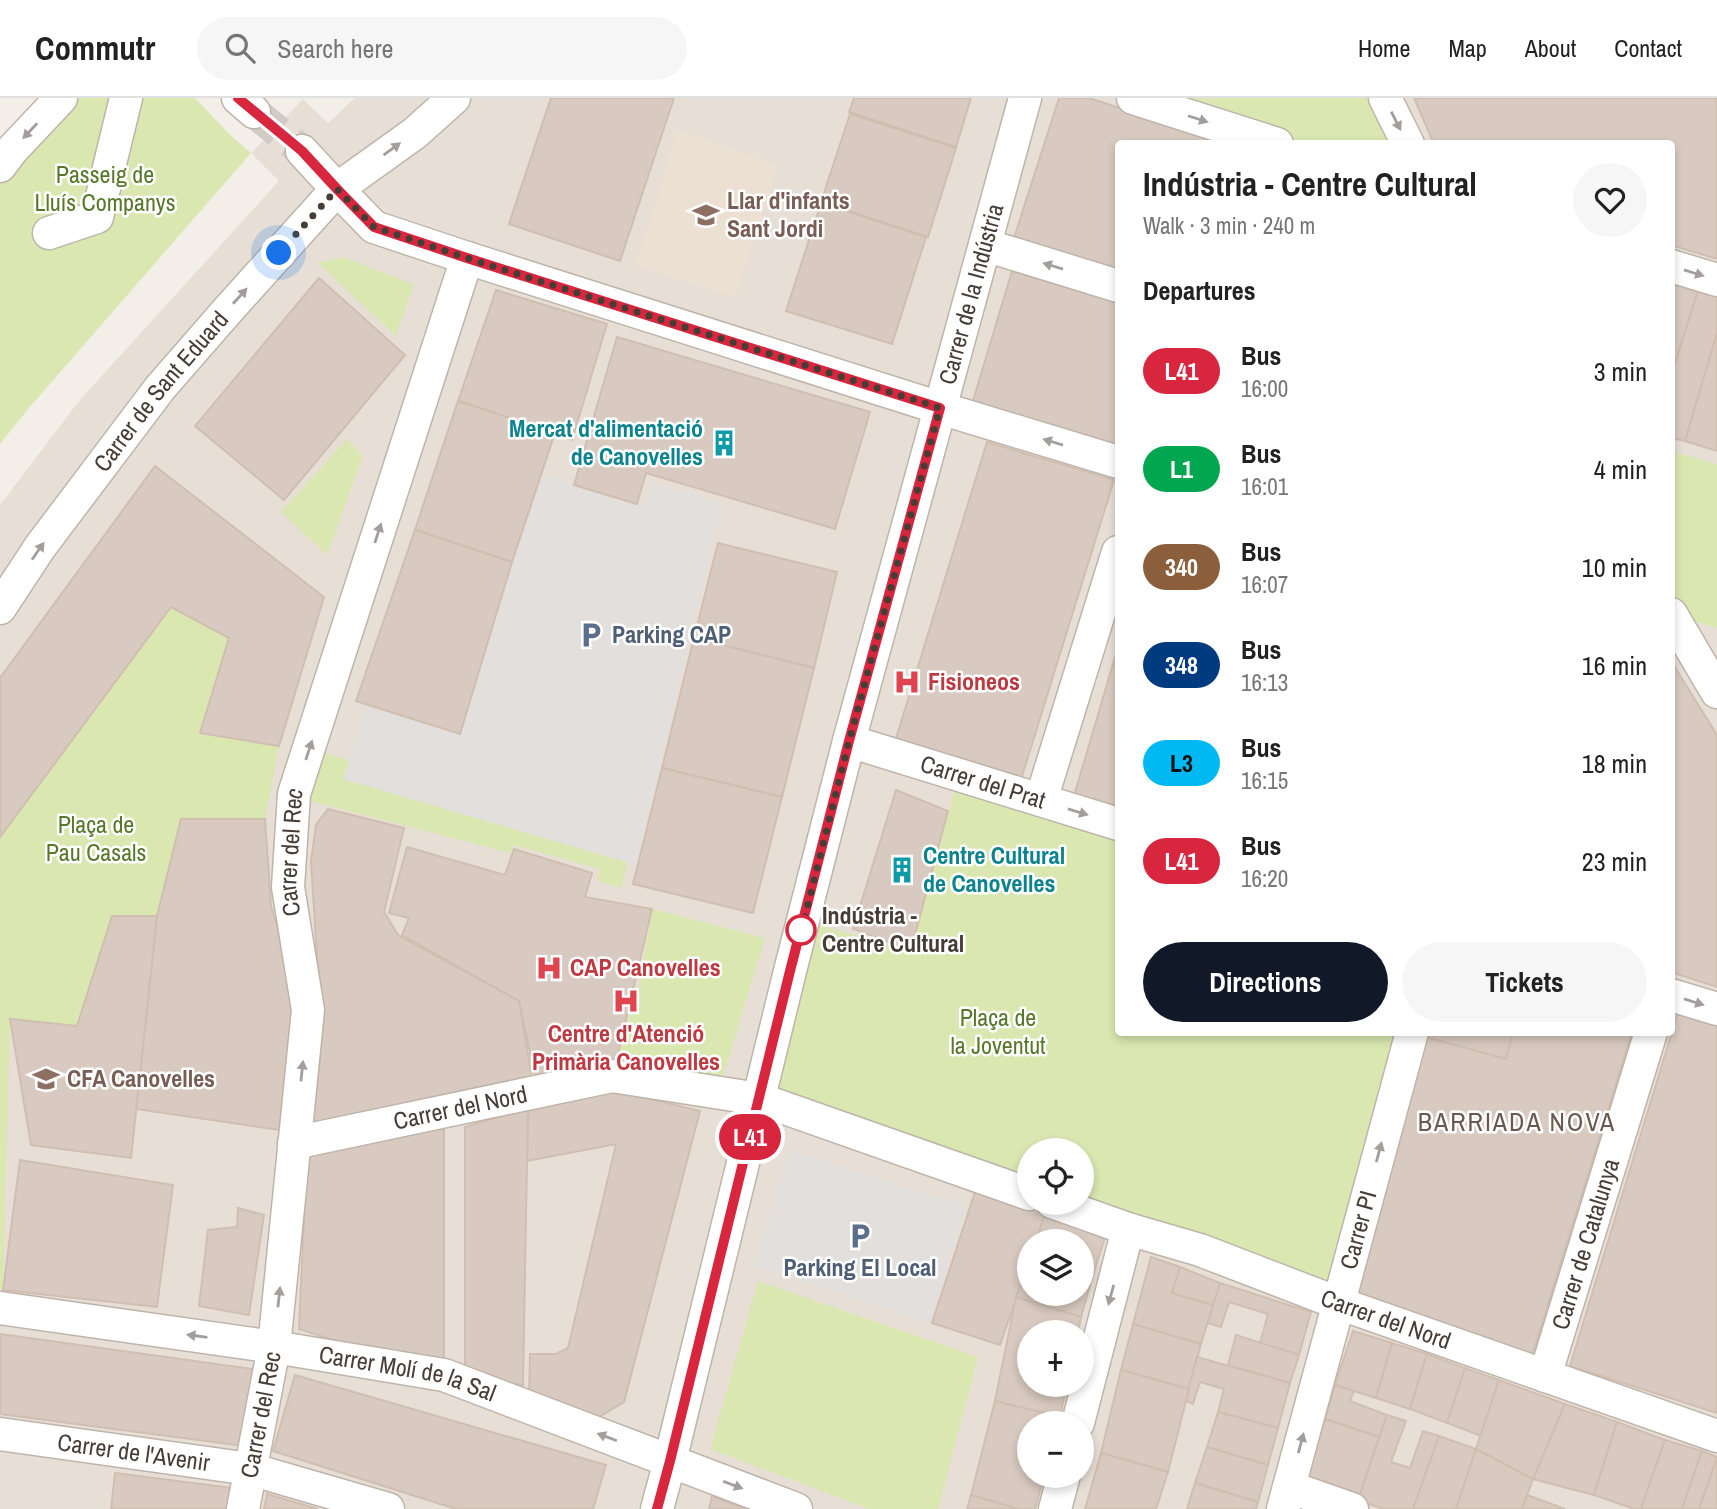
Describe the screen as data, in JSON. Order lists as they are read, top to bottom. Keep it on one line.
{"streets":{"street":["Carrer de la Indústria","Carrer de Sant Eduard","Carrer del Prat","Carrer del Rec","Carrer del Nord","Carrer PI","Carrer de Catalunya","Carrer Molí de la Sal","Carrer de l'Avenir"]},"crossings":[["Carrer de la Indústria","Carrer del Prat"],["Carrer de la Indústria","Carrer del Nord"],["Carrer de la Indústria","Carrer Molí de la Sal"],["Carrer del Rec","Carrer del Nord"],["Carrer del Rec","Carrer Molí de la Sal"],["Carrer del Rec","Carrer de l'Avenir"],["Carrer del Nord","Carrer PI"],["Carrer del Nord","Carrer de Catalunya"]],"one_way":["Carrer de Sant Eduard","Carrer del Rec"],"districts":["BARRIADA NOVA"],"parks":["Passeig de Lluís Companys","Plaça de Pau Casals","Plaça de la Joventut"],"places":{"school or university":["Llar d'infants Sant Jordi","CFA Canovelles"],"building":["Mercat d'alimentació de Canovelles","Centre Cultural de Canovelles"],"parking":["Parking CAP","Parking El Local"],"hospital":["Fisioneos","CAP Canovelles","Centre d'Atenció Primària Canovelles"],"other":["Indústria - Centre Cultural"]},"lines":["bus line L41"],"page":{"header":"Commutr","search":"Search here","nav":["Home","Map","About","Contact"],"on_map":"L41","heading":[["Indústria - Centre Cultural","Walk · 3 min · 240 m"],"Departures"],"list":[{"mark":"L41","name":"Bus","note":"16:00","value":"3 min"},{"mark":"L1","name":"Bus","note":"16:01","value":"4 min"},{"mark":"340","name":"Bus","note":"16:07","value":"10 min"},{"mark":"348","name":"Bus","note":"16:13","value":"16 min"},{"mark":"L3","name":"Bus","note":"16:15","value":"18 min"},{"mark":"L41","name":"Bus","note":"16:20","value":"23 min"}],"buttons":["Directions","Tickets"],"map_buttons":["+","−"]}}
